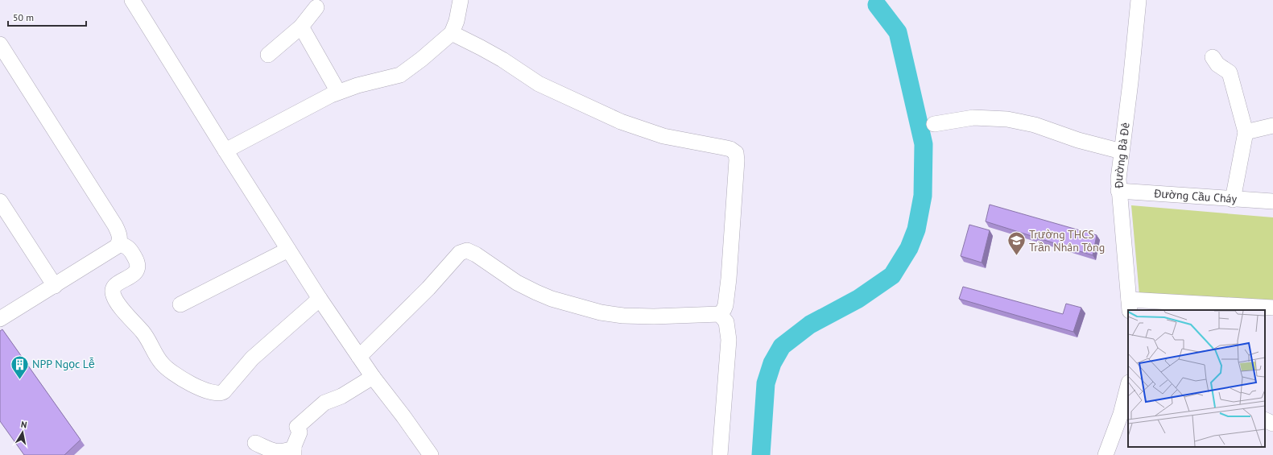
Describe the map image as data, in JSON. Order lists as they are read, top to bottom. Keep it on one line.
{"streets":{"street":["Đường Bà Đê","Đường Cầu Cháy"]},"crossings":[["Đường Bà Đê","Đường Cầu Cháy"]],"places":{"school or university":["Trường THCS Trần Nhân Tông"],"building":["NPP Ngọc Lễ"]},"scale_bar":"50 m","north":"top"}
